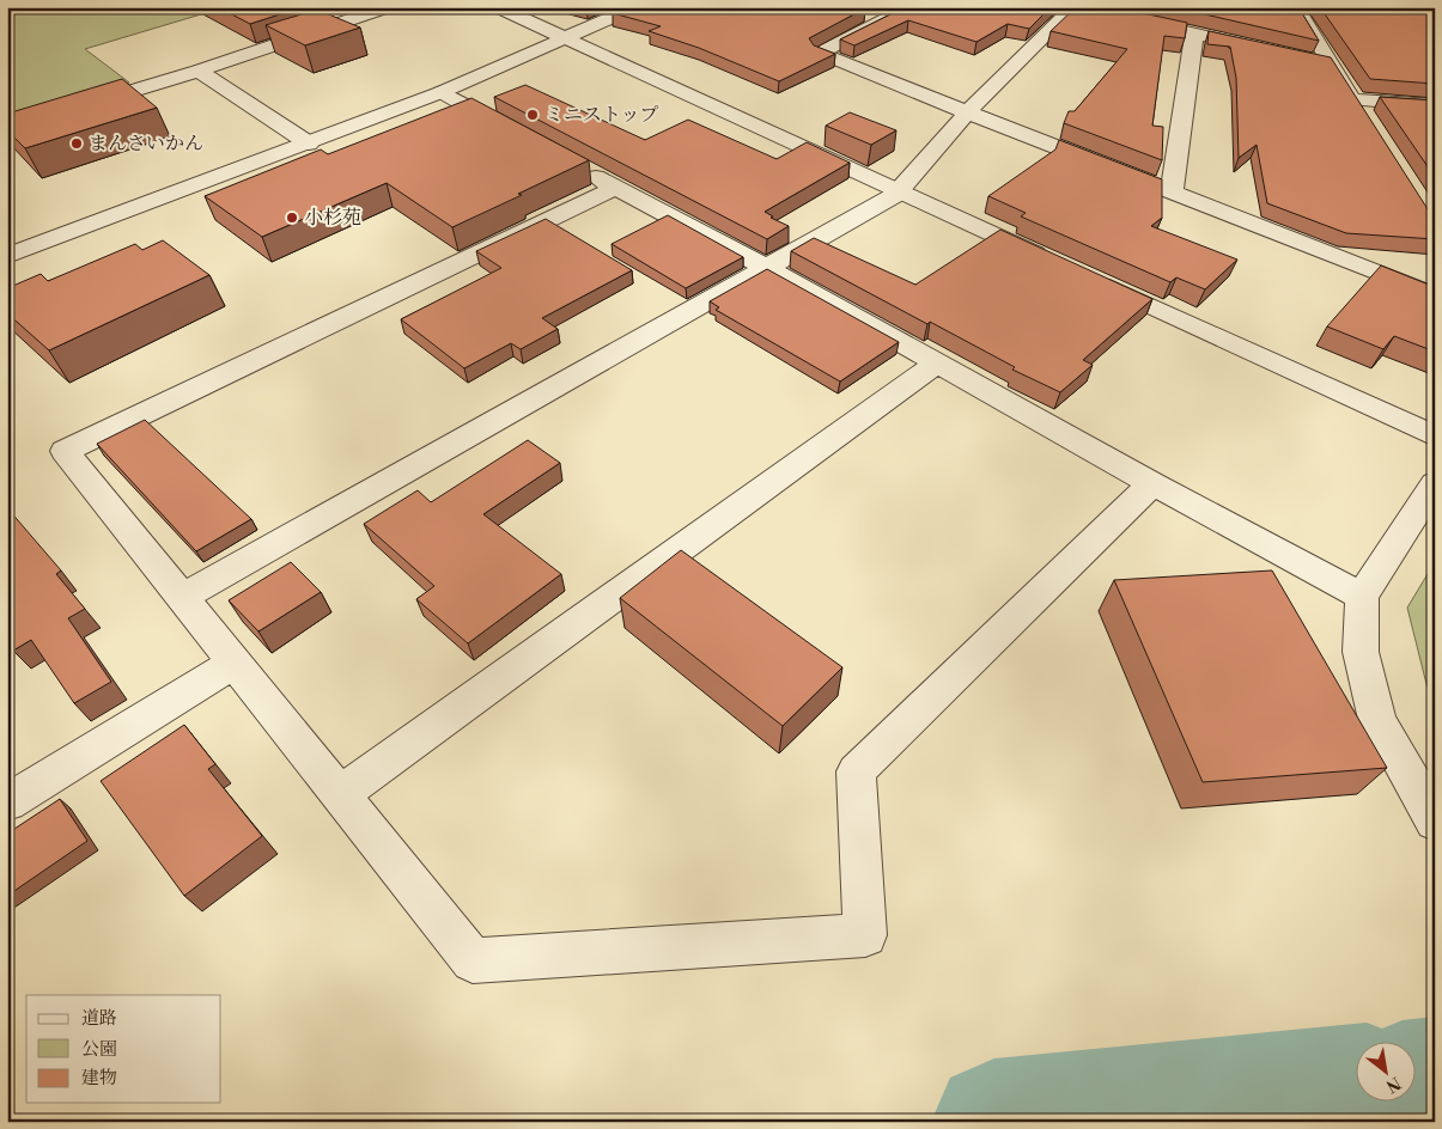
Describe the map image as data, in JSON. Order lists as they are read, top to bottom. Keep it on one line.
{"places":["ミニストップ","まんさいかん","小杉苑"],"legend":["道路","公園","建物"],"north":"bottom right"}
